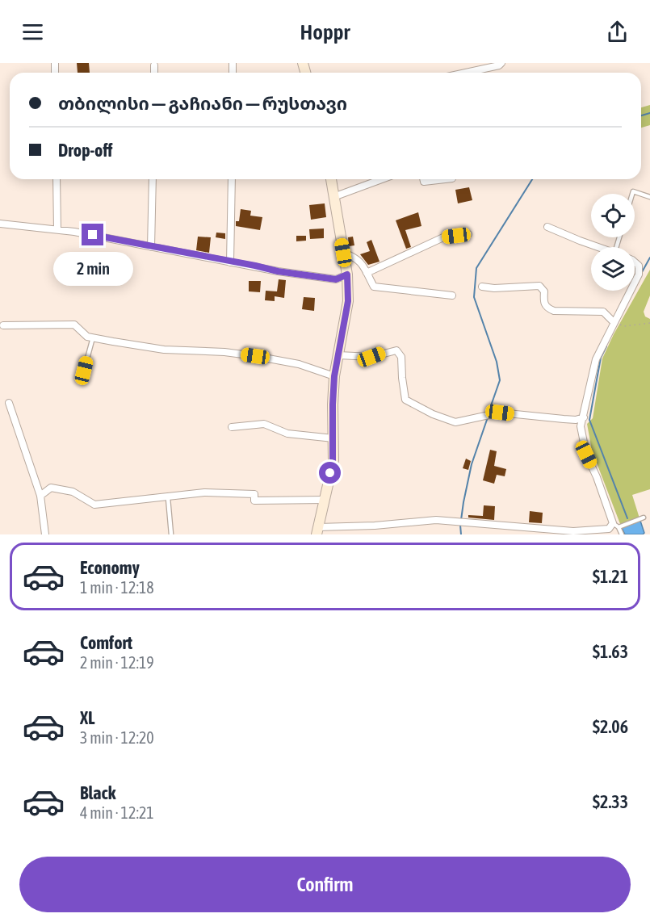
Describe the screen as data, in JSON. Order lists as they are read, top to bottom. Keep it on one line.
{"page":{"header":"Hoppr","banner":["თბილისი — გაჩიანი — რუსთავი","Drop-off"],"bubble":"2 min","list":[{"name":"Economy","note":"1 min · 12:18","value":"$1.21"},{"name":"Comfort","note":"2 min · 12:19","value":"$1.63"},{"name":"XL","note":"3 min · 12:20","value":"$2.06"},{"name":"Black","note":"4 min · 12:21","value":"$2.33"}],"buttons":"Confirm"}}
